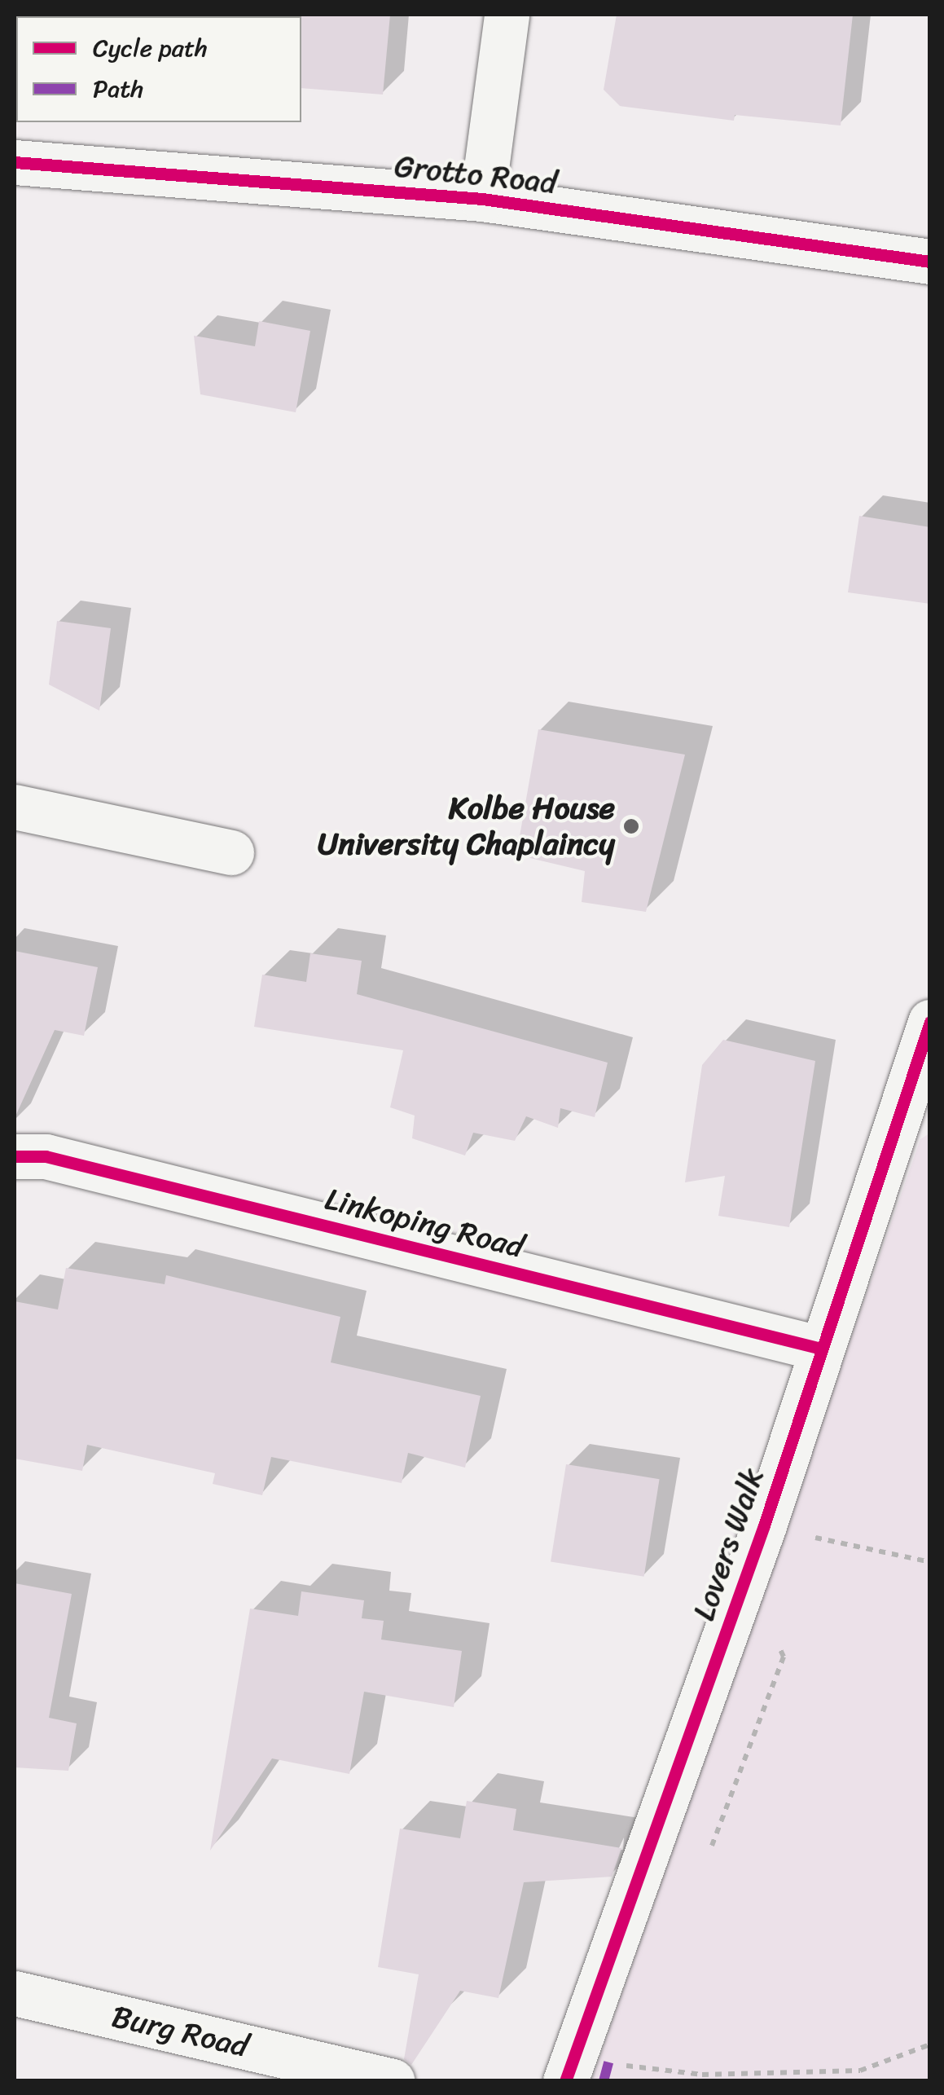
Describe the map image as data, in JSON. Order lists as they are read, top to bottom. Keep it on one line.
{"streets":{"street":["Grotto Road","Linkoping Road","Lovers Walk","Burg Road"]},"crossings":[["Linkoping Road","Lovers Walk"]],"places":["Kolbe House University Chaplaincy"],"legend":["Cycle path","Path"]}
